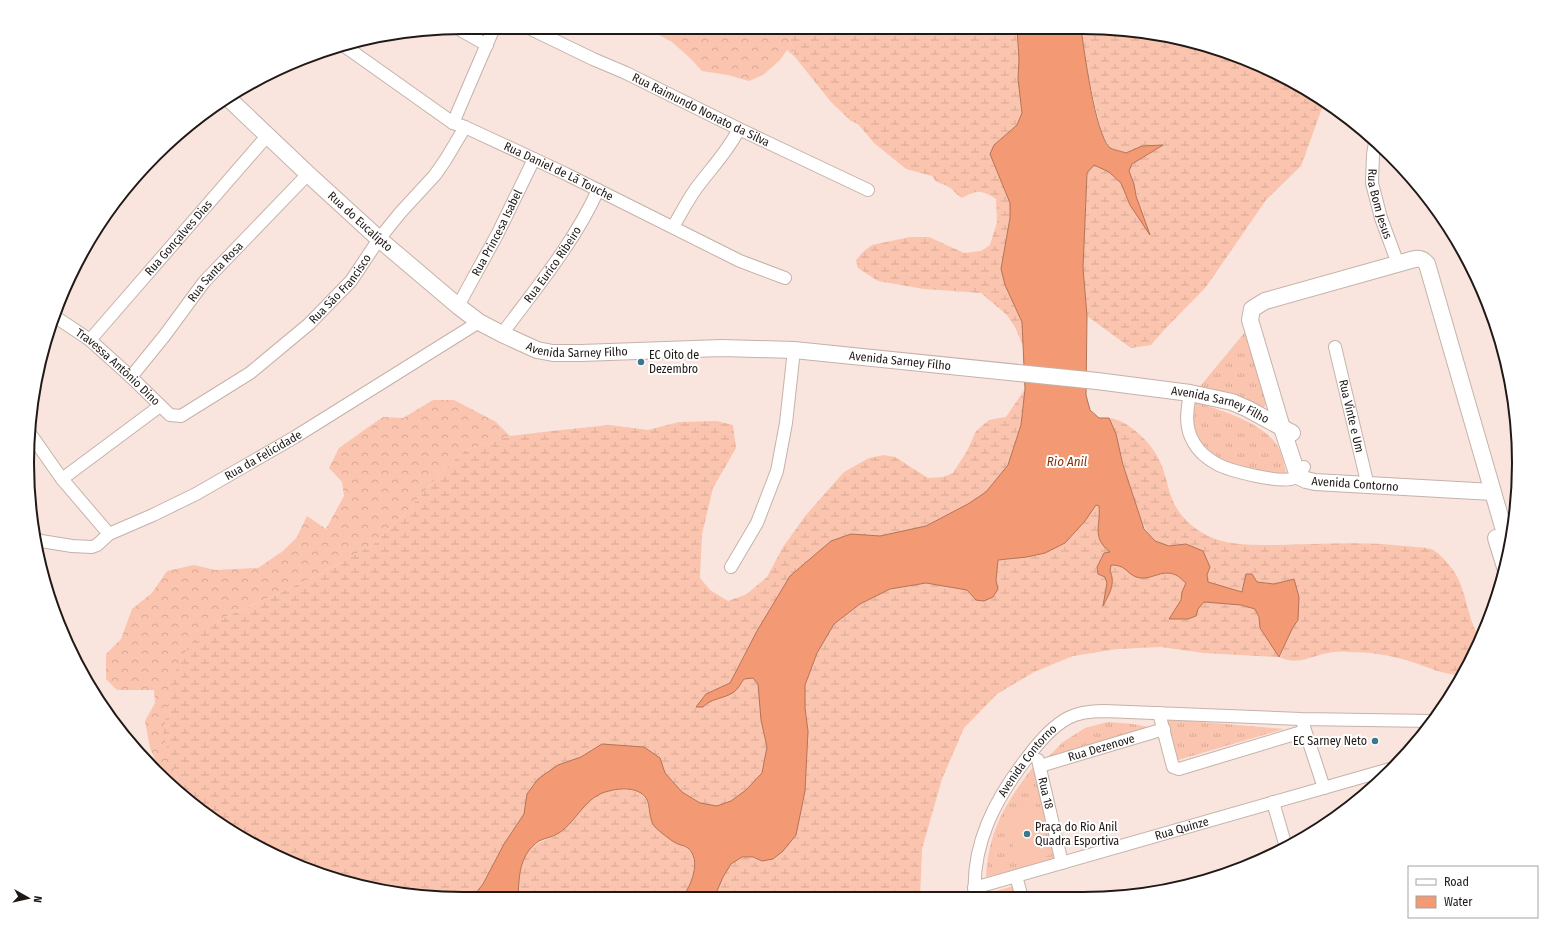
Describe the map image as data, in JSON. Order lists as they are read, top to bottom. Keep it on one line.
{"streets":{"street":["Rua Raimundo Nonato da Silva","Rua Daniel de Lã Touche","Rua Bom Jesus","Rua do Eucalípto","Rua Princesa Isabel","Rua Gonçalves Dias","Rua Euríco Ribeiro","Rua Santa Rosa","Rua São Francisco","Avenida Sarney Filho","Travessa Antônio Dino","Rua Vinte e Um","Rua da Felicidade","Avenida Contorno","Rua Dezenove","Rua 18","Rua Quinze"]},"crossings":[["Rua Daniel de Lã Touche","Rua Princesa Isabel"],["Rua Daniel de Lã Touche","Rua Euríco Ribeiro"],["Rua Daniel de Lã Touche","Rua São Francisco"],["Rua Bom Jesus","Avenida Contorno"],["Rua do Eucalípto","Rua Princesa Isabel"],["Rua do Eucalípto","Rua Gonçalves Dias"],["Rua do Eucalípto","Rua Euríco Ribeiro"],["Rua do Eucalípto","Rua Santa Rosa"],["Rua do Eucalípto","Rua São Francisco"],["Rua do Eucalípto","Avenida Sarney Filho"],["Rua do Eucalípto","Rua da Felicidade"],["Rua Gonçalves Dias","Travessa Antônio Dino"],["Rua Euríco Ribeiro","Avenida Sarney Filho"],["Rua Santa Rosa","Travessa Antônio Dino"],["Rua São Francisco","Travessa Antônio Dino"],["Avenida Sarney Filho","Avenida Contorno"],["Rua Vinte e Um","Avenida Contorno"],["Avenida Contorno","Rua 18"],["Rua Dezenove","Rua 18"],["Rua 18","Rua Quinze"]],"water":["Rio Anil"],"places":["EC Oito de Dezembro","EC Sarney Neto","Praça do Rio Anil Quadra Esportiva"],"legend":["Road","Water"],"north":"right"}
